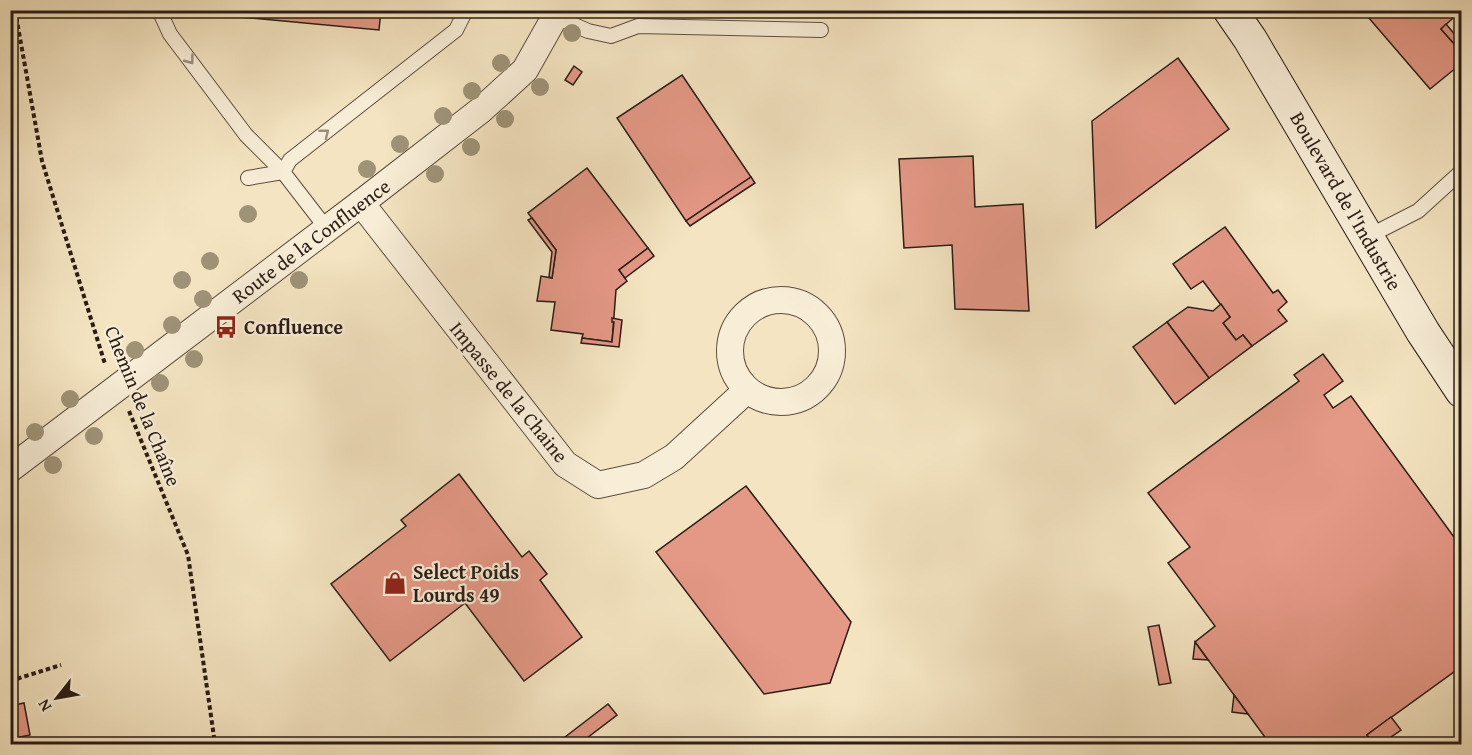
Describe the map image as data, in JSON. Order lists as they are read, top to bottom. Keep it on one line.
{"streets":{"street":["Boulevard de l'Industrie","Route de la Confluence","Impasse de la Chaine"],"path":["Chemin de la Chaîne"]},"crossings":[["Route de la Confluence","Impasse de la Chaine"],["Route de la Confluence","Chemin de la Chaîne"]],"places":{"bus stop":["Confluence"],"shop":["Select Poids Lourds 49"]},"north":"bottom left"}
